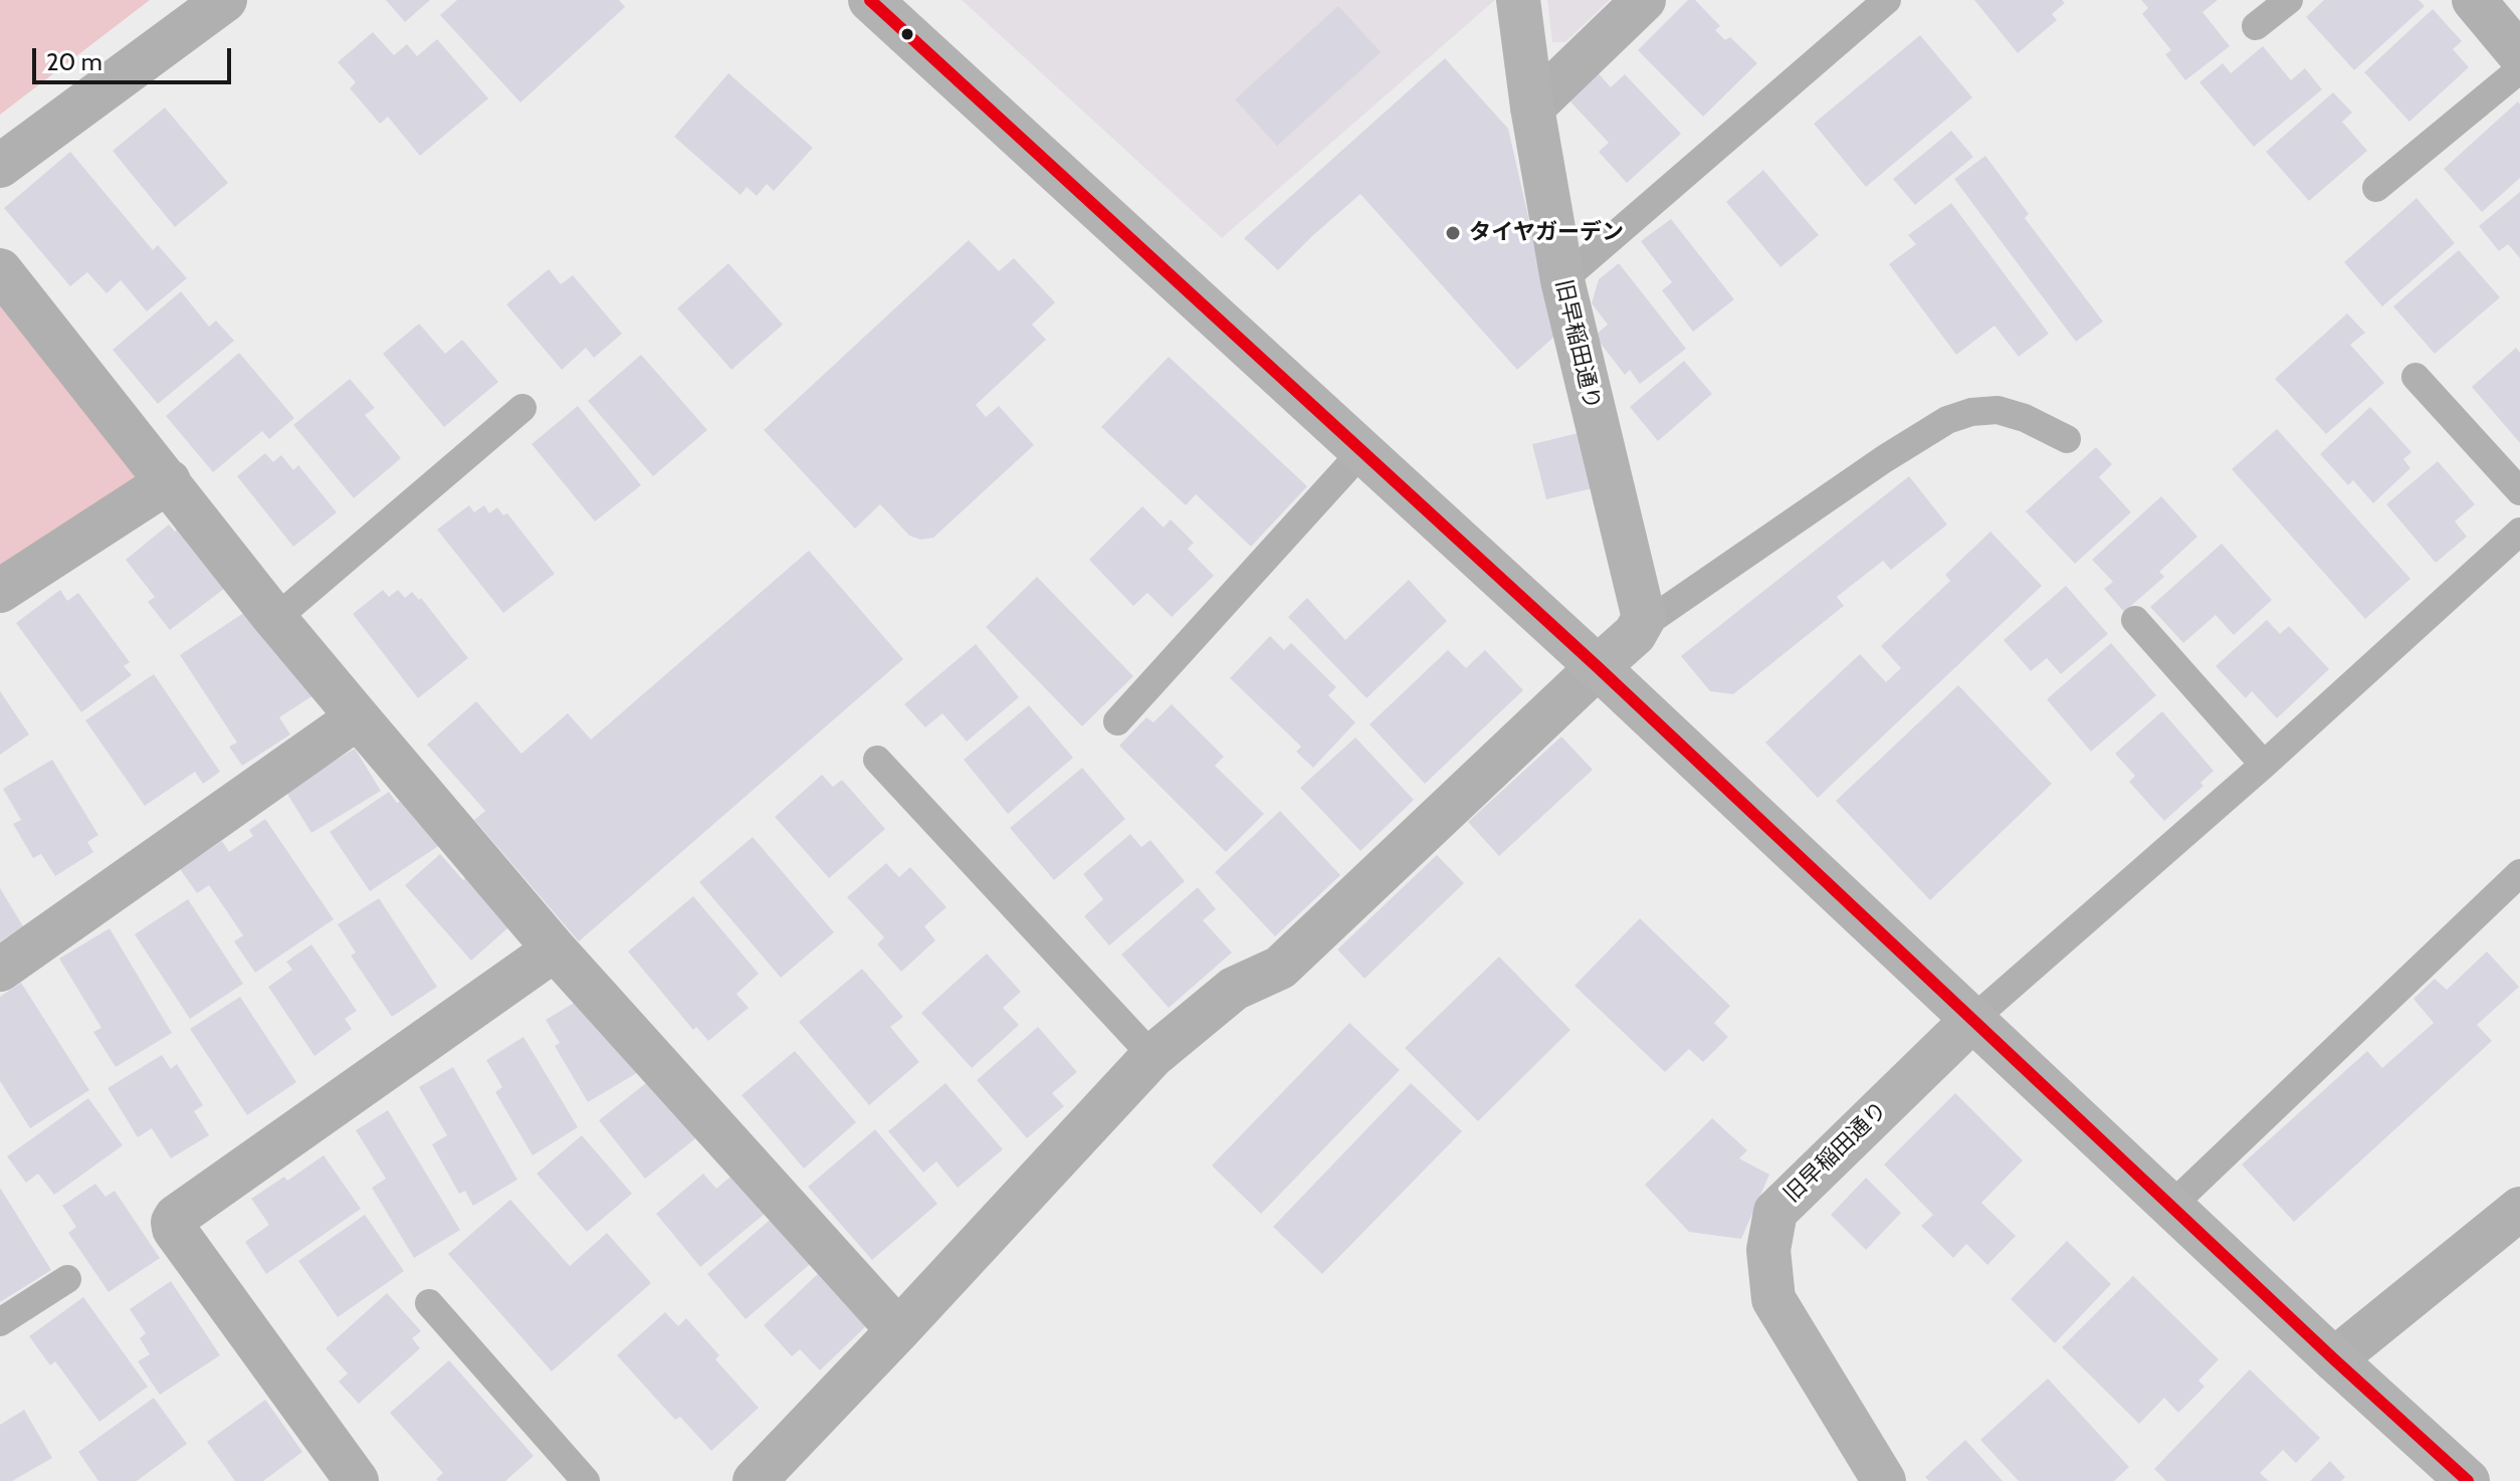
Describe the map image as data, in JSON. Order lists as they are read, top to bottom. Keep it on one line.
{"streets":{"main road":["旧早稲田通り"]},"places":["タイヤガーデン"],"scale_bar":"20 m"}
